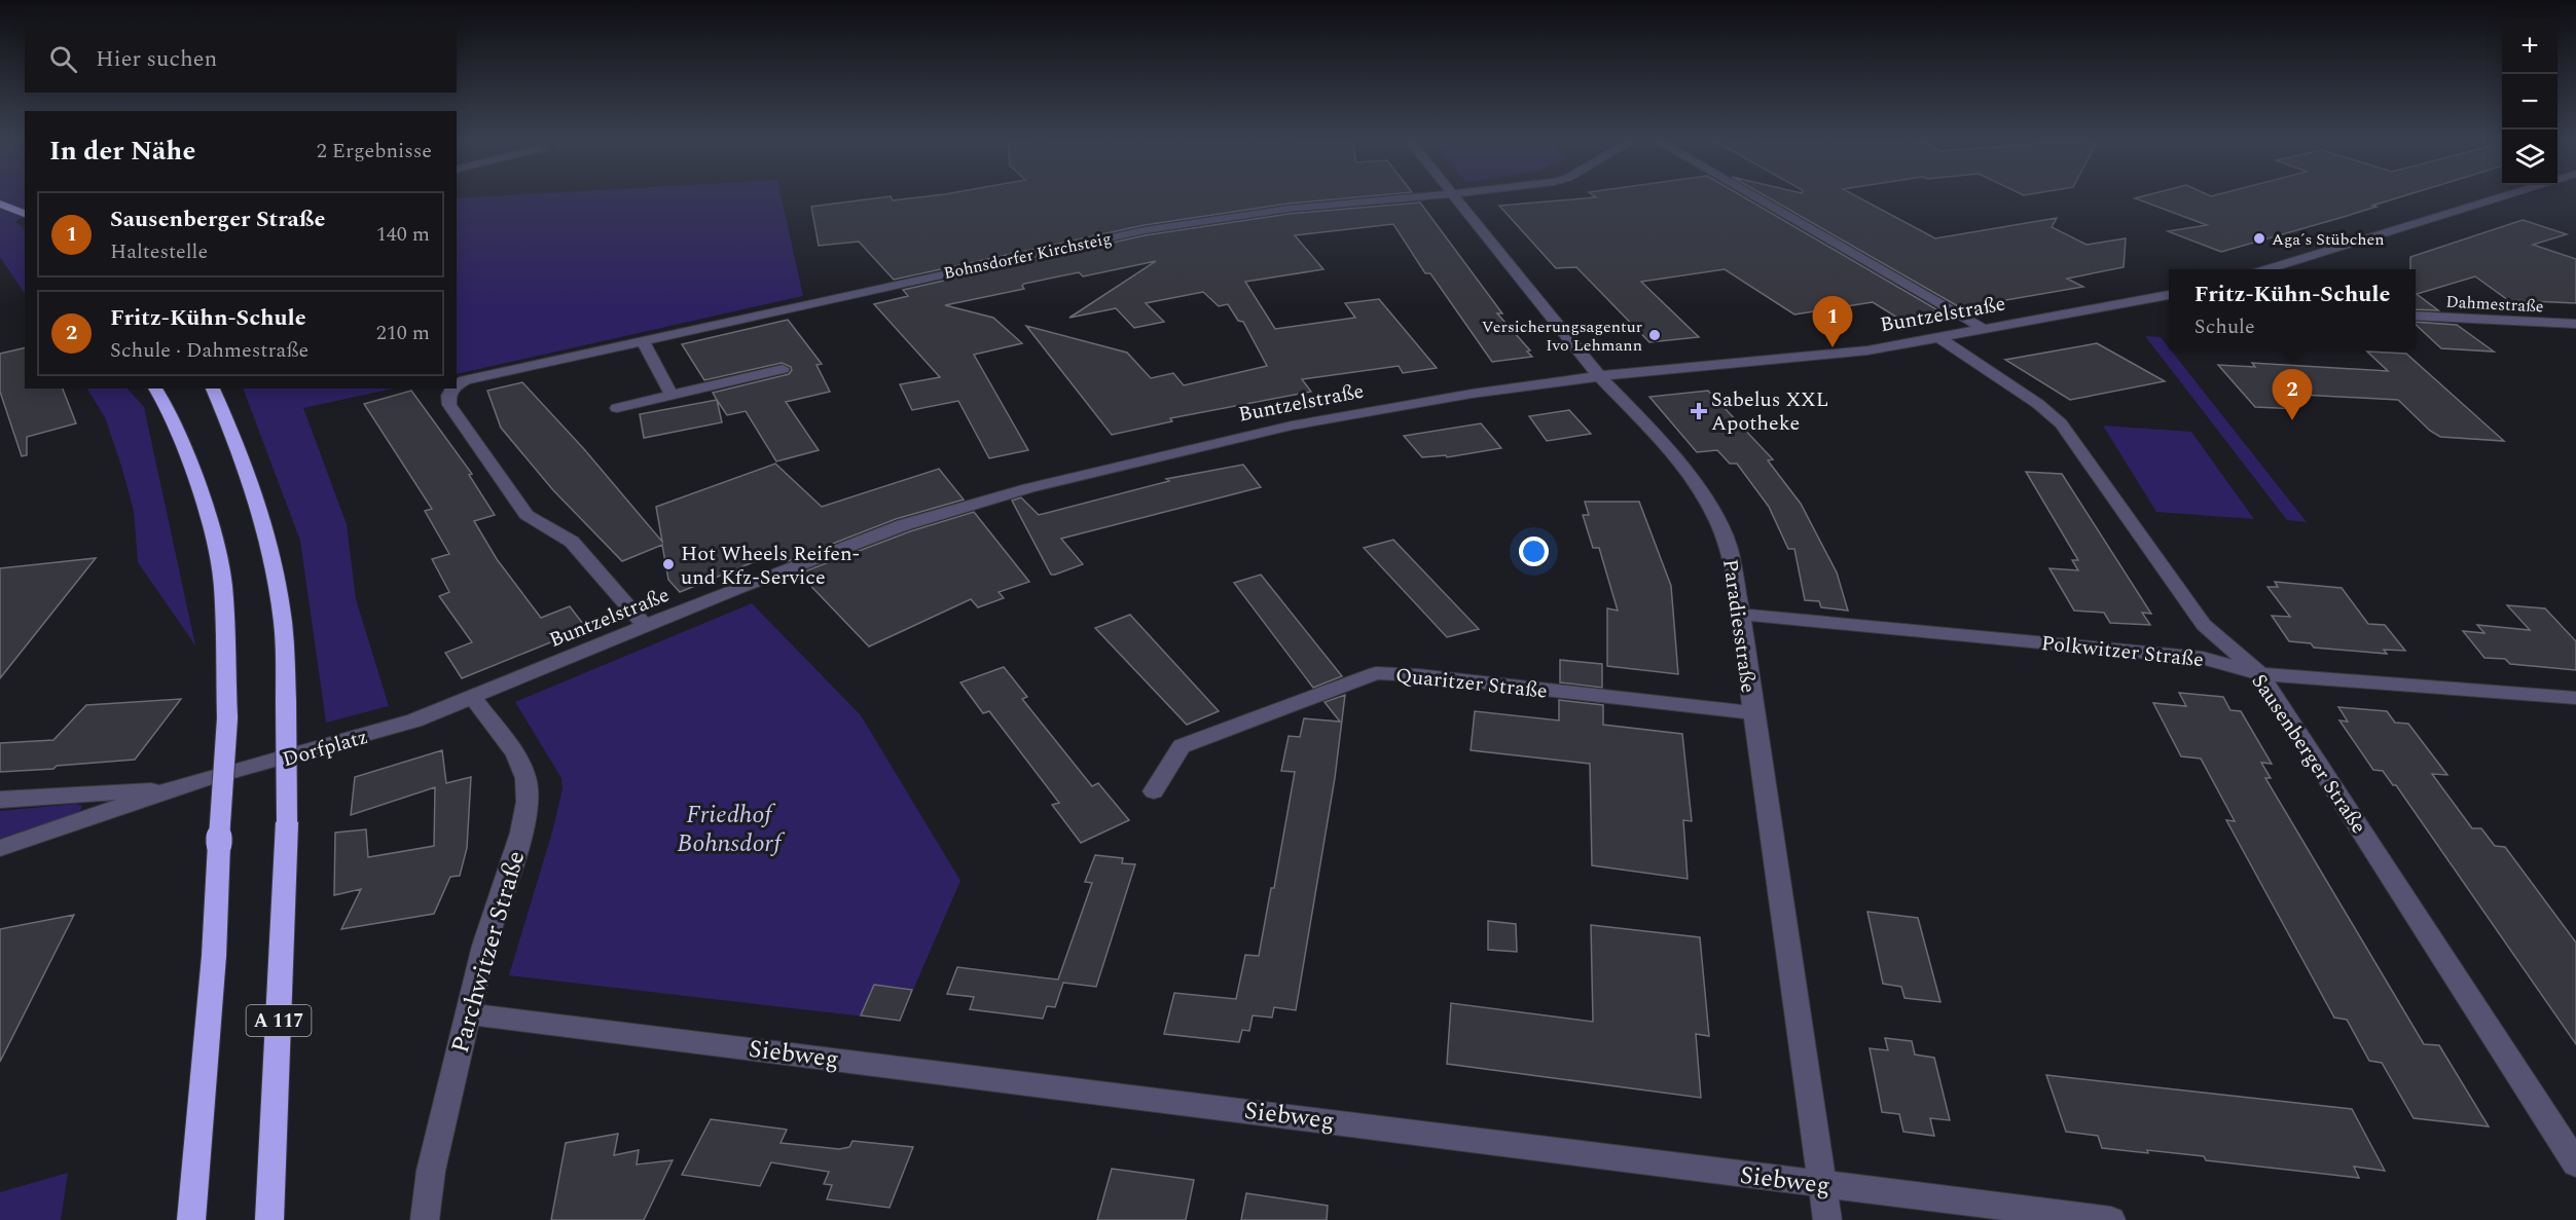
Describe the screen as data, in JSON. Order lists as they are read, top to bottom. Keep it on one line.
{"streets":{"highway":["A 117"],"street":["Bohnsdorfer Kirchsteig","Dahmestraße","Buntzelstraße","Paradiesstraße","Polkwitzer Straße","Quaritzer Straße","Dorfplatz","Sausenberger Straße","Parchwitzer Straße","Siebweg"]},"crossings":[["Bohnsdorfer Kirchsteig","Buntzelstraße"],["Buntzelstraße","Paradiesstraße"],["Buntzelstraße","Dorfplatz"],["Buntzelstraße","Sausenberger Straße"],["Buntzelstraße","Parchwitzer Straße"],["Paradiesstraße","Polkwitzer Straße"],["Paradiesstraße","Quaritzer Straße"],["Paradiesstraße","Siebweg"],["Polkwitzer Straße","Sausenberger Straße"],["Dorfplatz","Parchwitzer Straße"],["Parchwitzer Straße","Siebweg"]],"parks":["Friedhof Bohnsdorf"],"places":{"other":["Aga´s Stübchen","Versicherungsagentur Ivo Lehmann","Hot Wheels Reifen- und Kfz-Service"],"health":["Sabelus XXL Apotheke"]},"page":{"map_buttons":["+","−"],"search":"Hier suchen","heading":["In der Nähe","2 Ergebnisse"],"list":[{"mark":"1","name":"Sausenberger Straße","note":"Haltestelle","value":"140 m"},{"mark":"2","name":"Fritz-Kühn-Schule","note":"Schule · Dahmestraße","value":"210 m"}],"popup":["Fritz-Kühn-Schule","Schule"],"pins":["1","2"]}}
